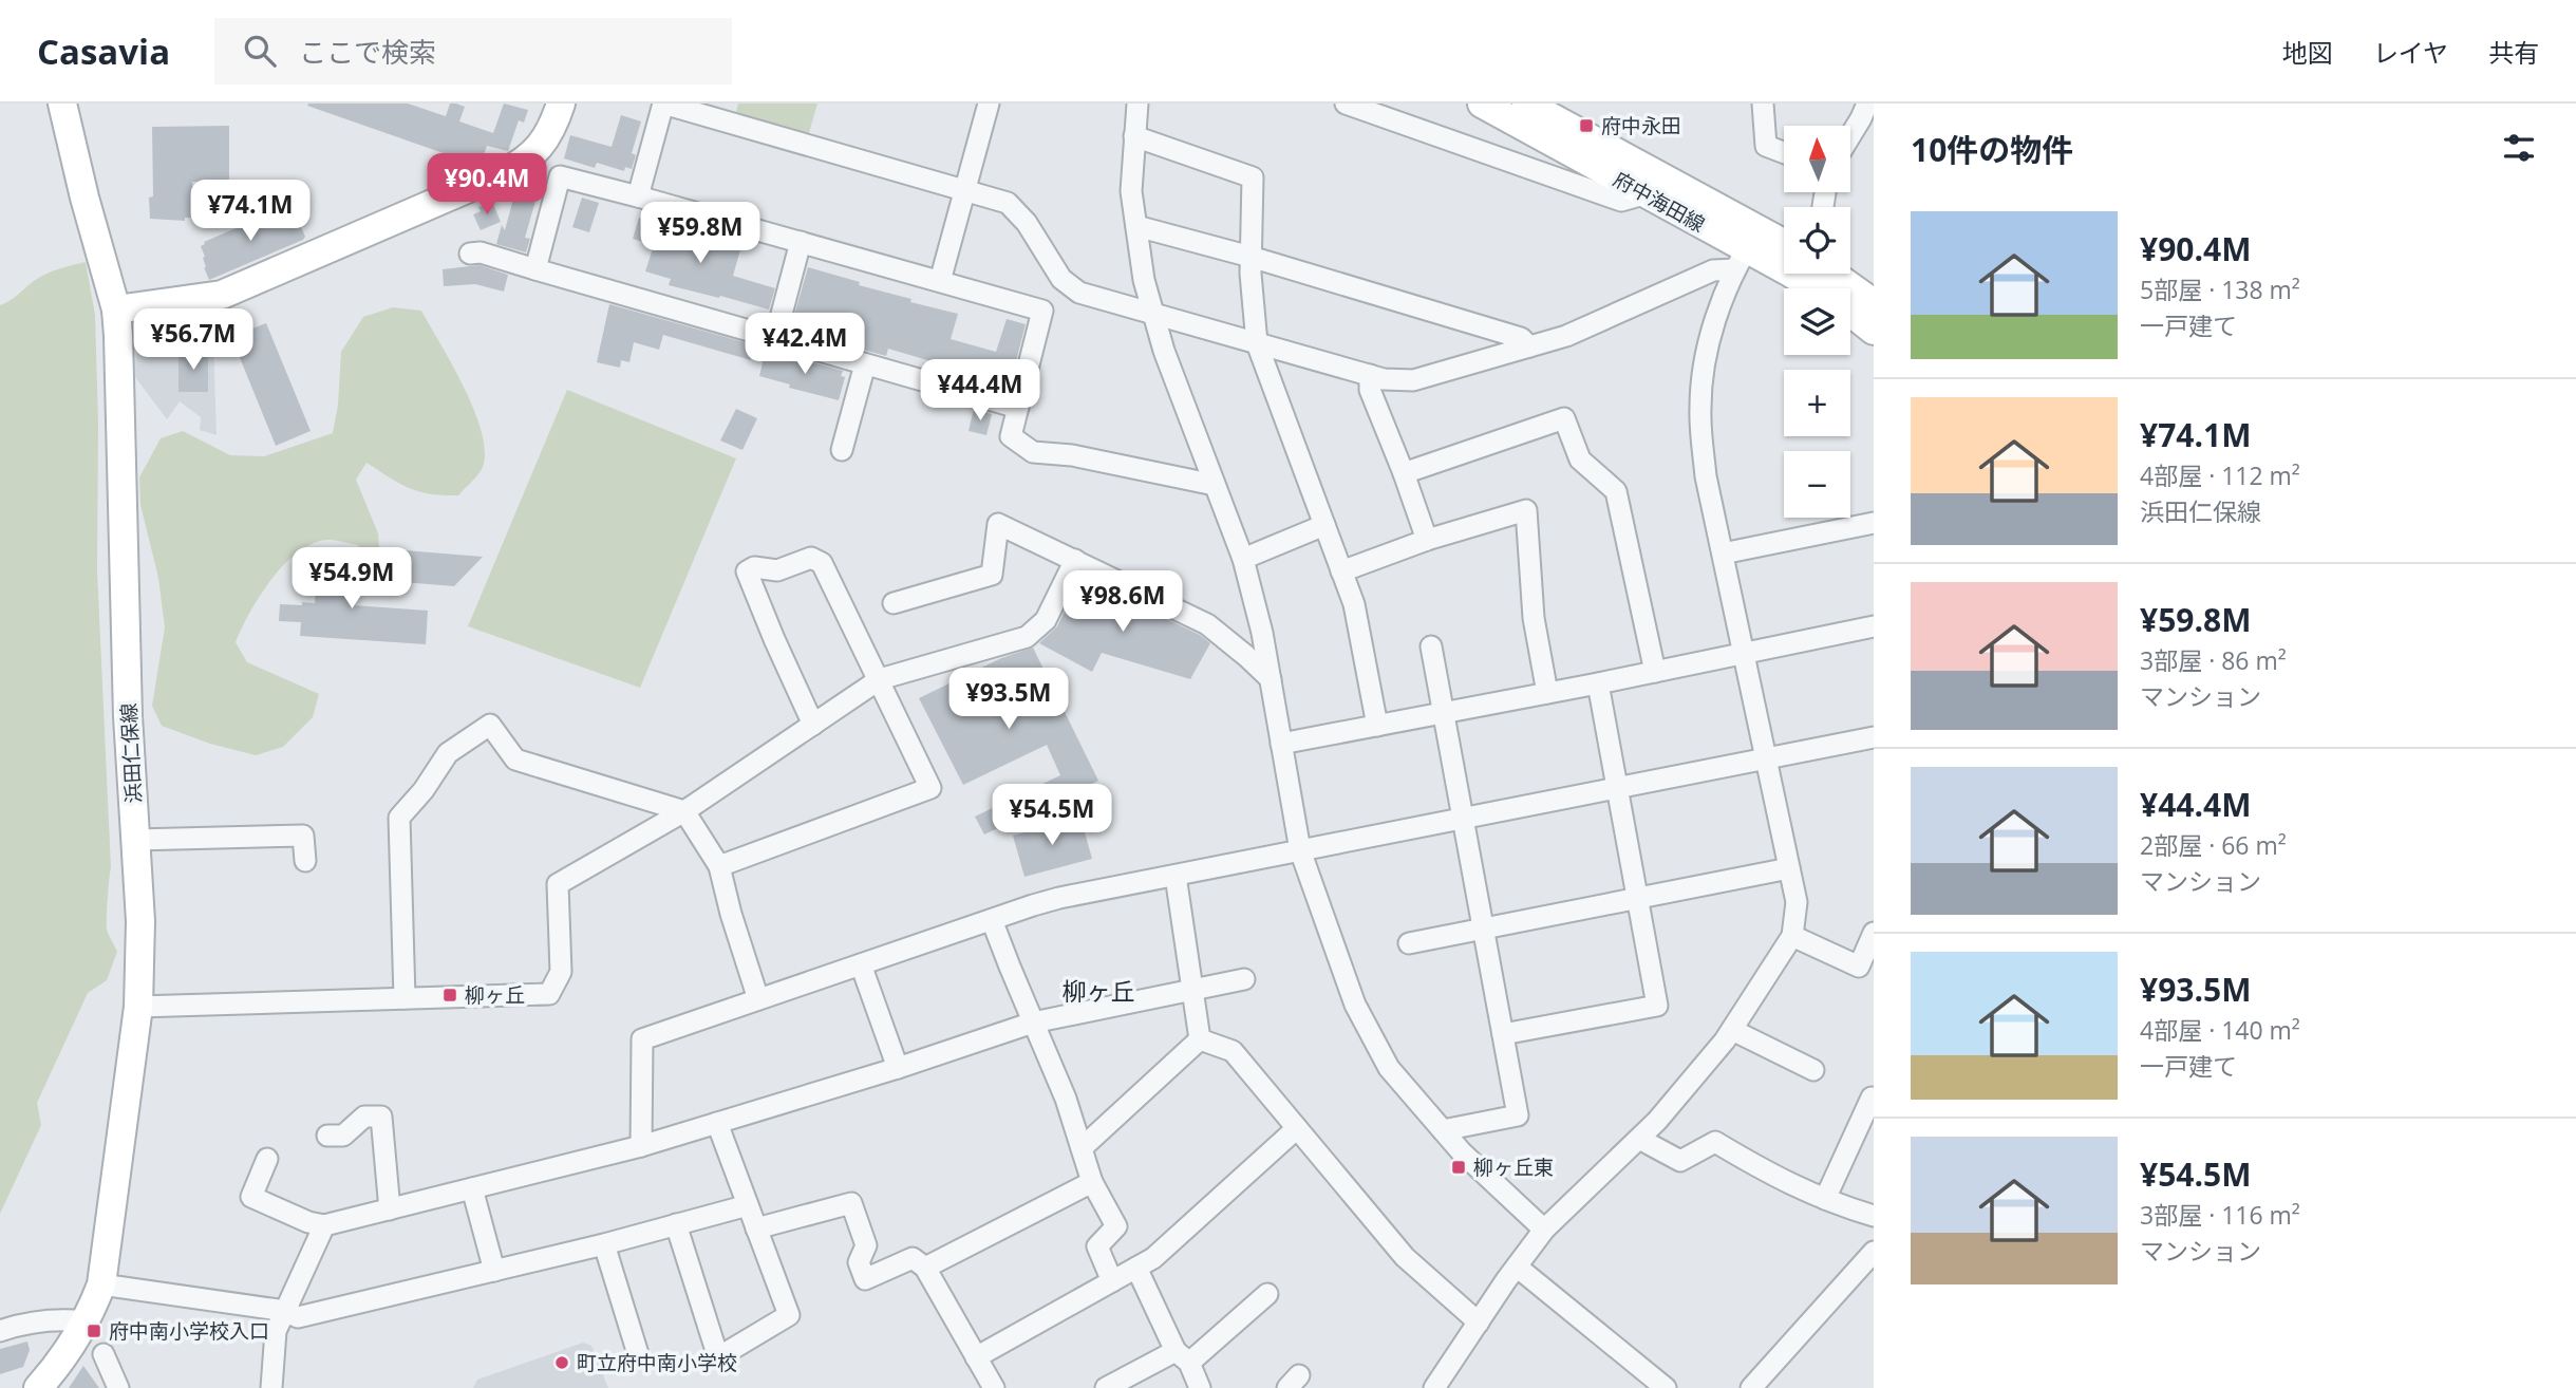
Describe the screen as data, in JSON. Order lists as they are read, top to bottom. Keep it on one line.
{"streets":{"main road":["府中海田線","浜田仁保線"]},"districts":["柳ヶ丘"],"places":{"transit":["府中永田","柳ヶ丘","柳ヶ丘東","府中南小学校入口"],"other":["町立府中南小学校"]},"north":"top","page":{"header":"Casavia","search":"ここで検索","nav":["地図","レイヤ","共有"],"heading":"10件の物件","map_buttons":["+","−"],"price":["¥90.4M","¥74.1M","¥59.8M","¥56.7M","¥42.4M","¥44.4M","¥54.9M","¥98.6M","¥93.5M","¥54.5M"],"list":[{"name":"¥90.4M","note":"5部屋 · 138 m² · 一戸建て"},{"name":"¥74.1M","note":"4部屋 · 112 m² · 浜田仁保線"},{"name":"¥59.8M","note":"3部屋 · 86 m² · マンション"},{"name":"¥44.4M","note":"2部屋 · 66 m² · マンション"},{"name":"¥93.5M","note":"4部屋 · 140 m² · 一戸建て"},{"name":"¥54.5M","note":"3部屋 · 116 m² · マンション"}]}}
